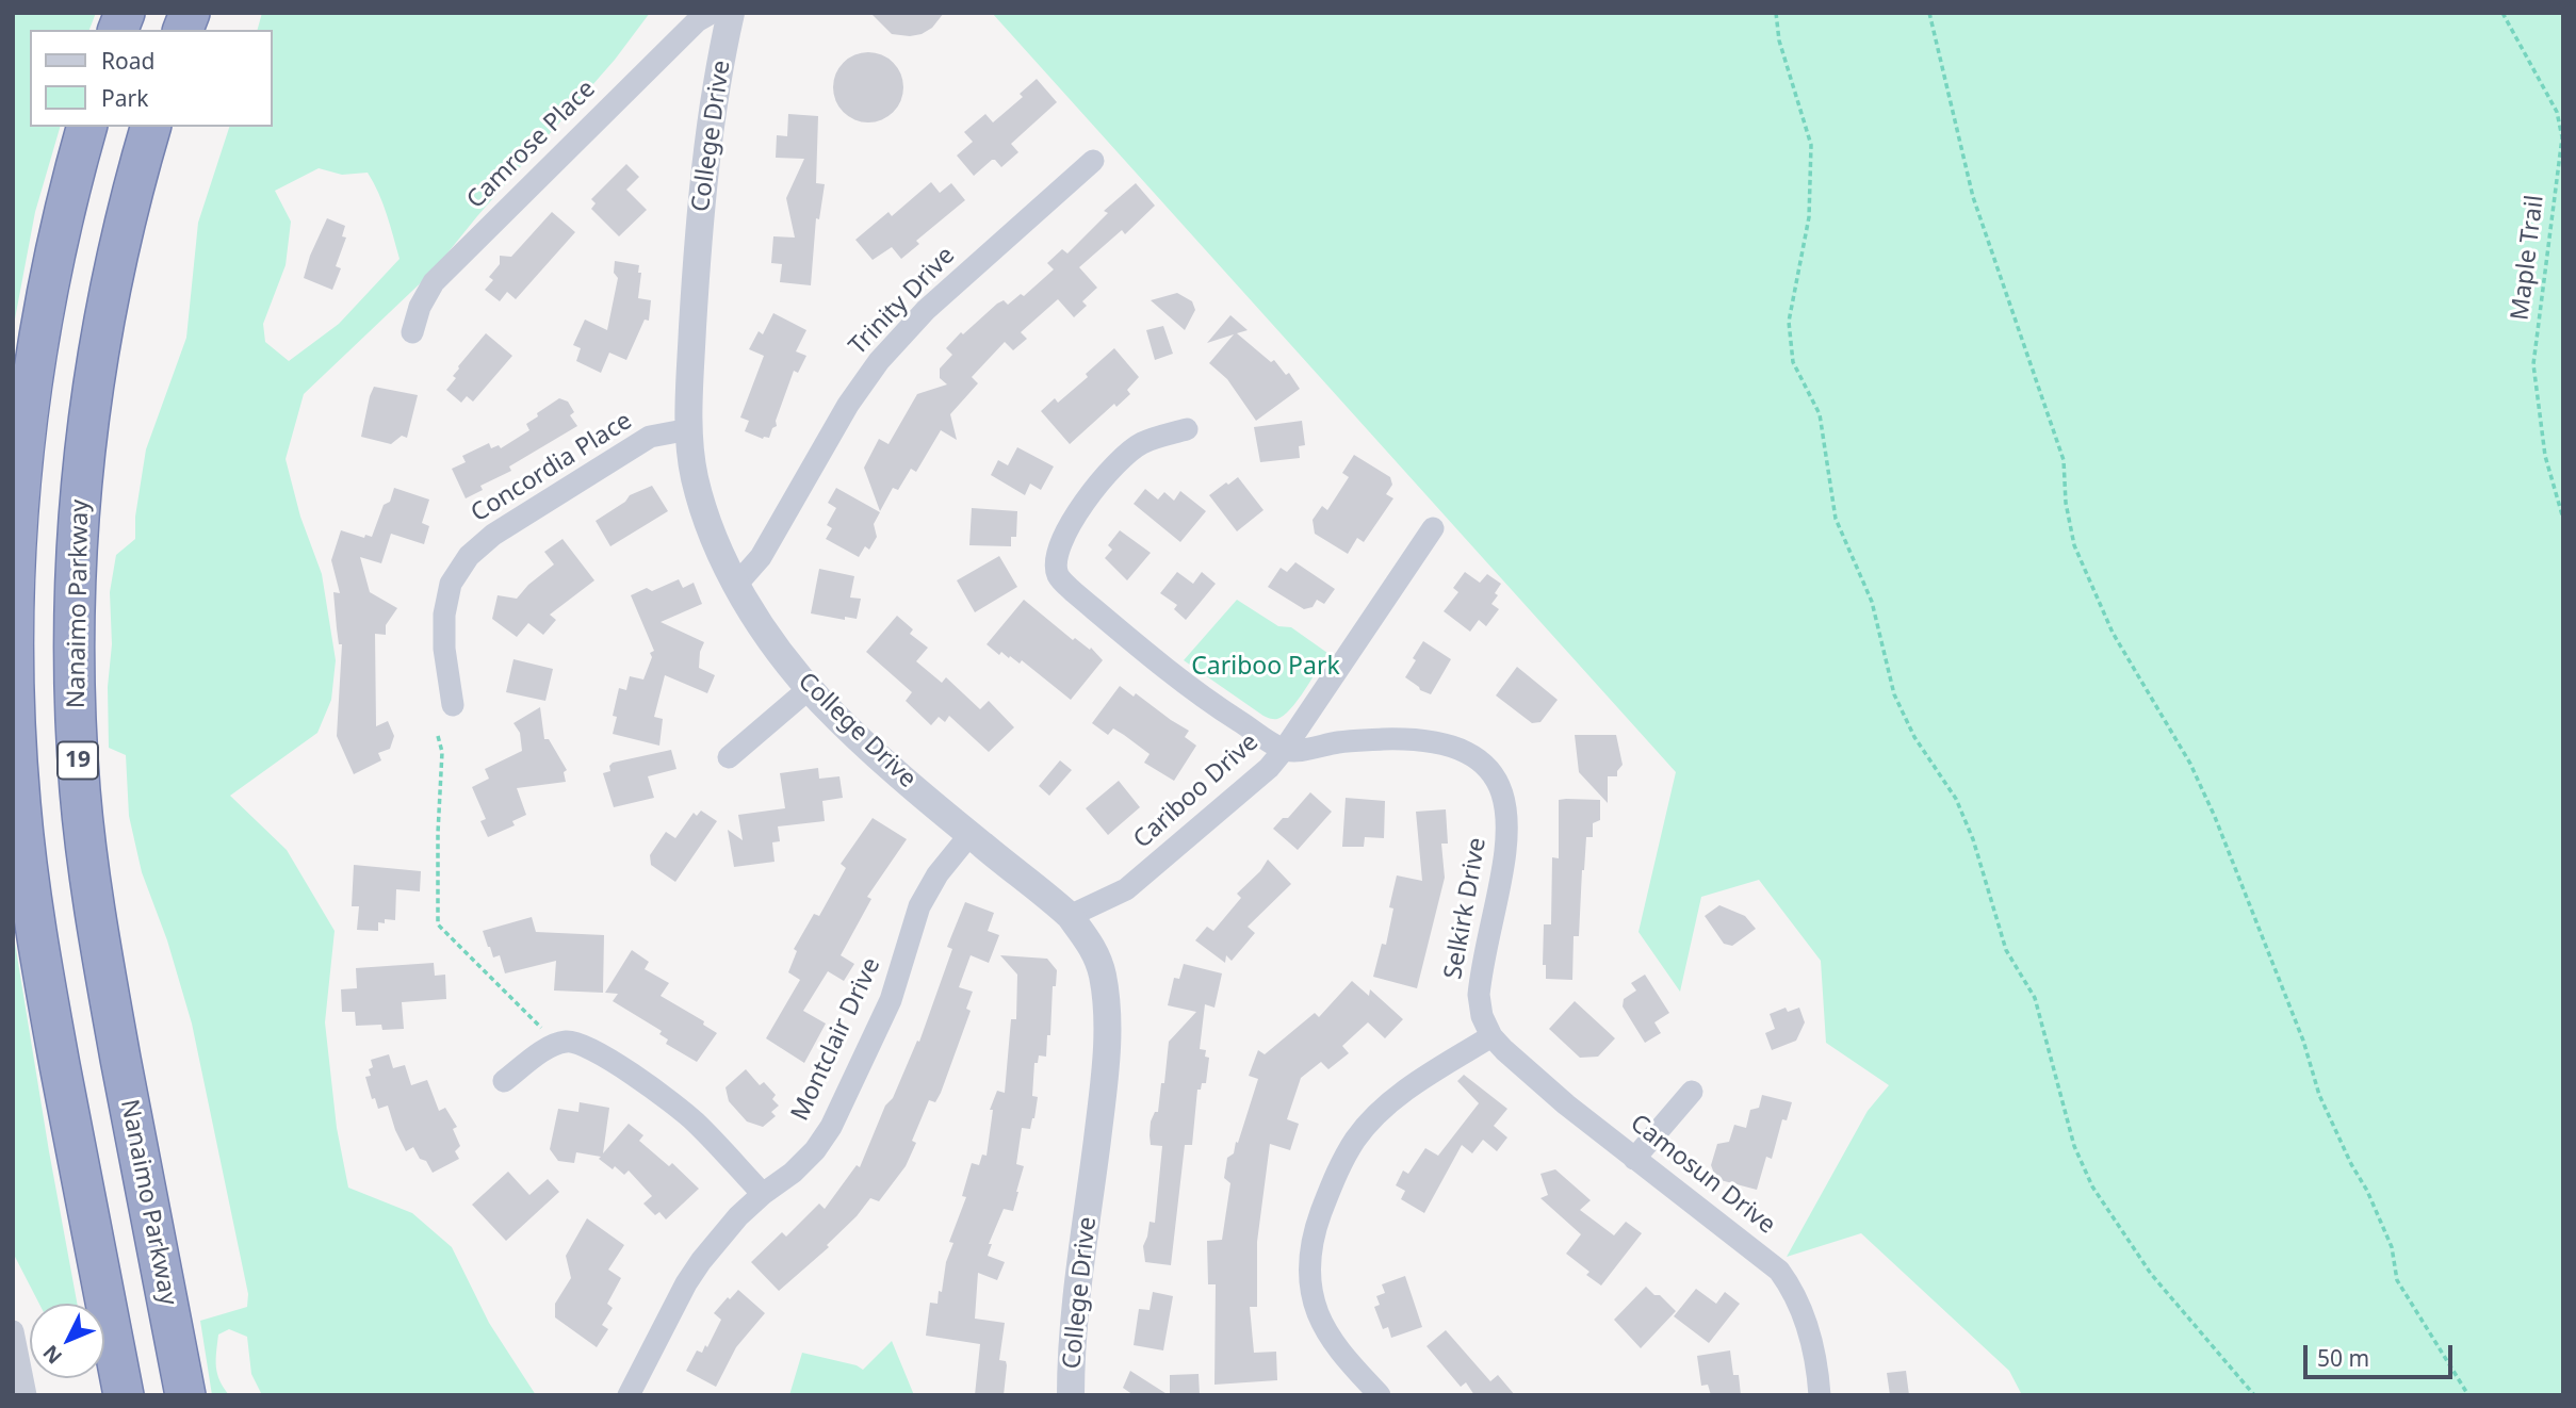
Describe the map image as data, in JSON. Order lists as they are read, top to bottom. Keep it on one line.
{"streets":{"highway":["Nanaimo Parkway","19"],"street":["College Drive","Camrose Place","Trinity Drive","Concordia Place","Cariboo Drive","Selkirk Drive","Montclair Drive","Camosun Drive"],"path":["Maple Trail"]},"crossings":[["College Drive","Trinity Drive"],["College Drive","Concordia Place"],["College Drive","Cariboo Drive"],["College Drive","Montclair Drive"],["Cariboo Drive","Selkirk Drive"],["Selkirk Drive","Camosun Drive"]],"parks":["Cariboo Park"],"legend":["Road","Park"],"scale_bar":"50 m","north":"bottom left"}
